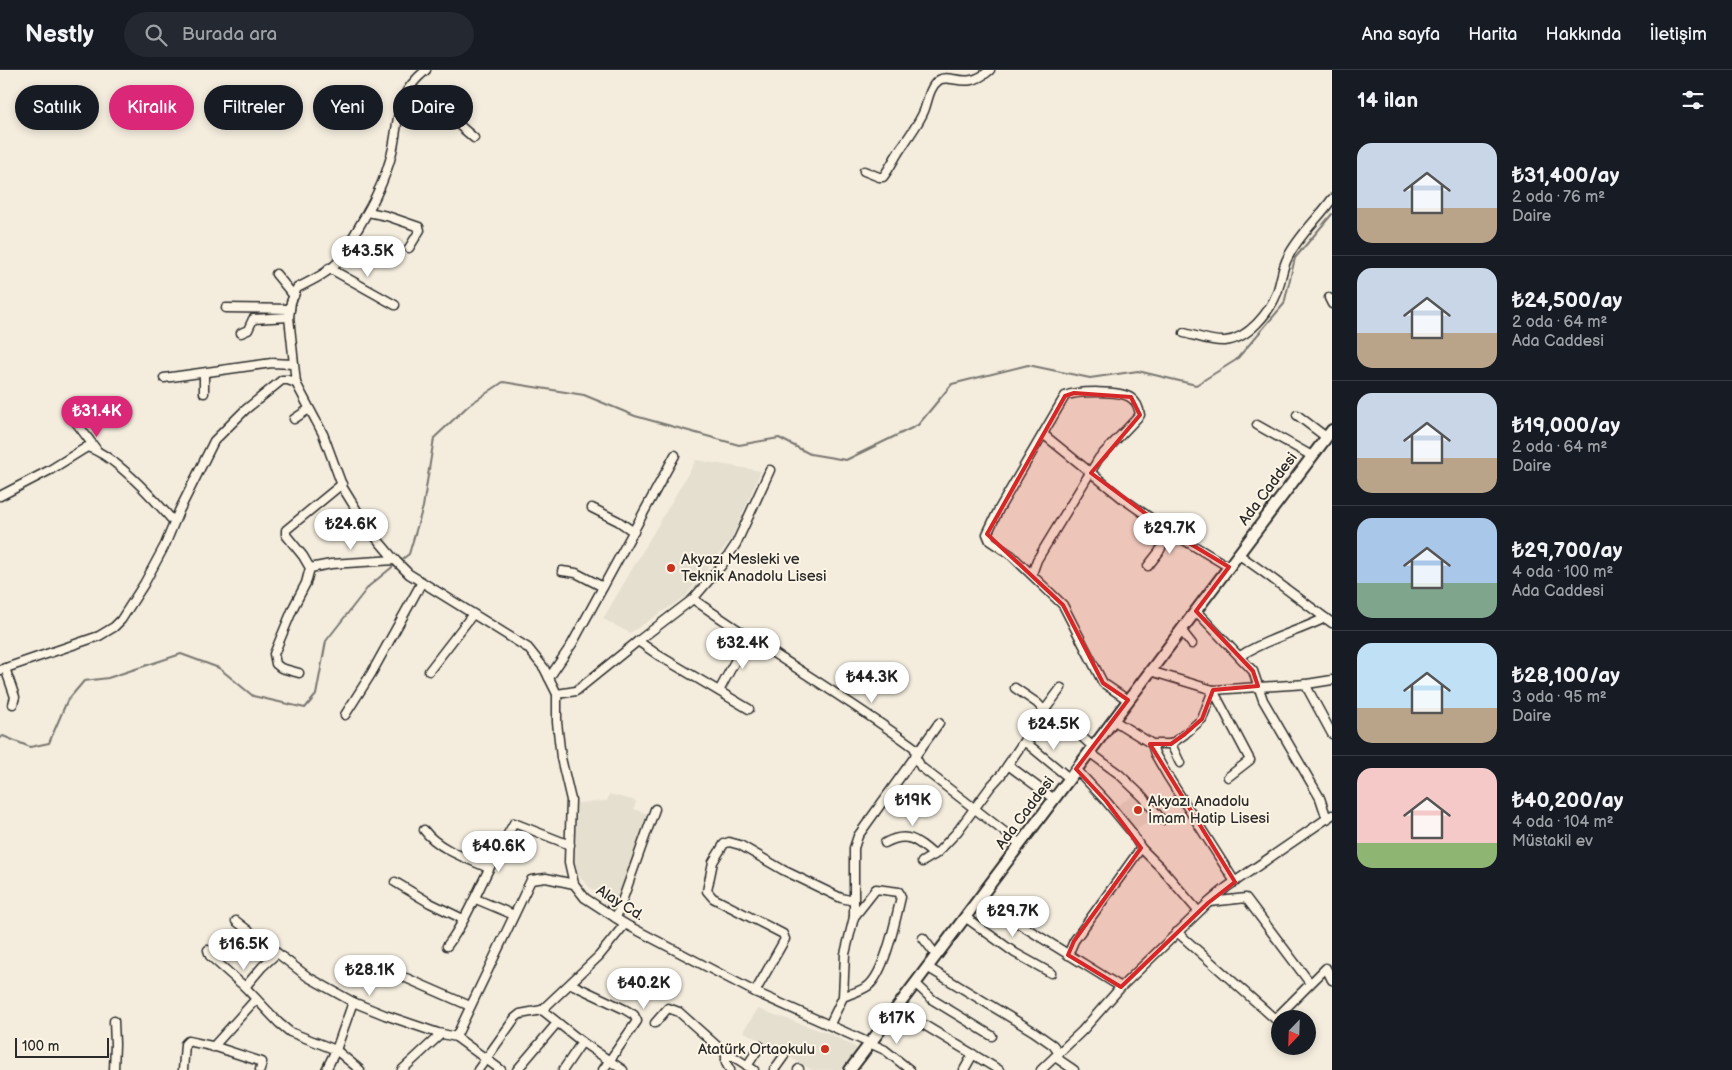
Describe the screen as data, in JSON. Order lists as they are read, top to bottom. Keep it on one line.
{"streets":{"main road":["Ada Caddesi"],"street":["Alay Cd."]},"crossings":[["Ada Caddesi","Alay Cd."]],"places":["Akyazı Mesleki ve Teknik Anadolu Lisesi","Akyazı Anadolu İmam Hatip Lisesi","Atatürk Ortaokulu"],"scale_bar":"100 m","north":"bottom left","page":{"header":"Nestly","search":"Burada ara","nav":["Ana sayfa","Harita","Hakkında","İletişim"],"heading":"14 ilan","chip":["Satılık","Kiralık","Filtreler","Yeni","Daire"],"list":[{"name":"₺31,400/ay","note":"2 oda · 76 m² · Daire"},{"name":"₺24,500/ay","note":"2 oda · 64 m² · Ada Caddesi"},{"name":"₺19,000/ay","note":"2 oda · 64 m² · Daire"},{"name":"₺29,700/ay","note":"4 oda · 100 m² · Ada Caddesi"},{"name":"₺28,100/ay","note":"3 oda · 95 m² · Daire"},{"name":"₺40,200/ay","note":"4 oda · 104 m² · Müstakil ev"}],"price":["₺43.5K","₺31.4K","₺24.6K","₺29.7K","₺32.4K","₺44.3K","₺24.5K","₺19K","₺40.6K","₺29.7K","₺16.5K","₺28.1K","₺40.2K","₺17K"],"scale":"100 m"}}
